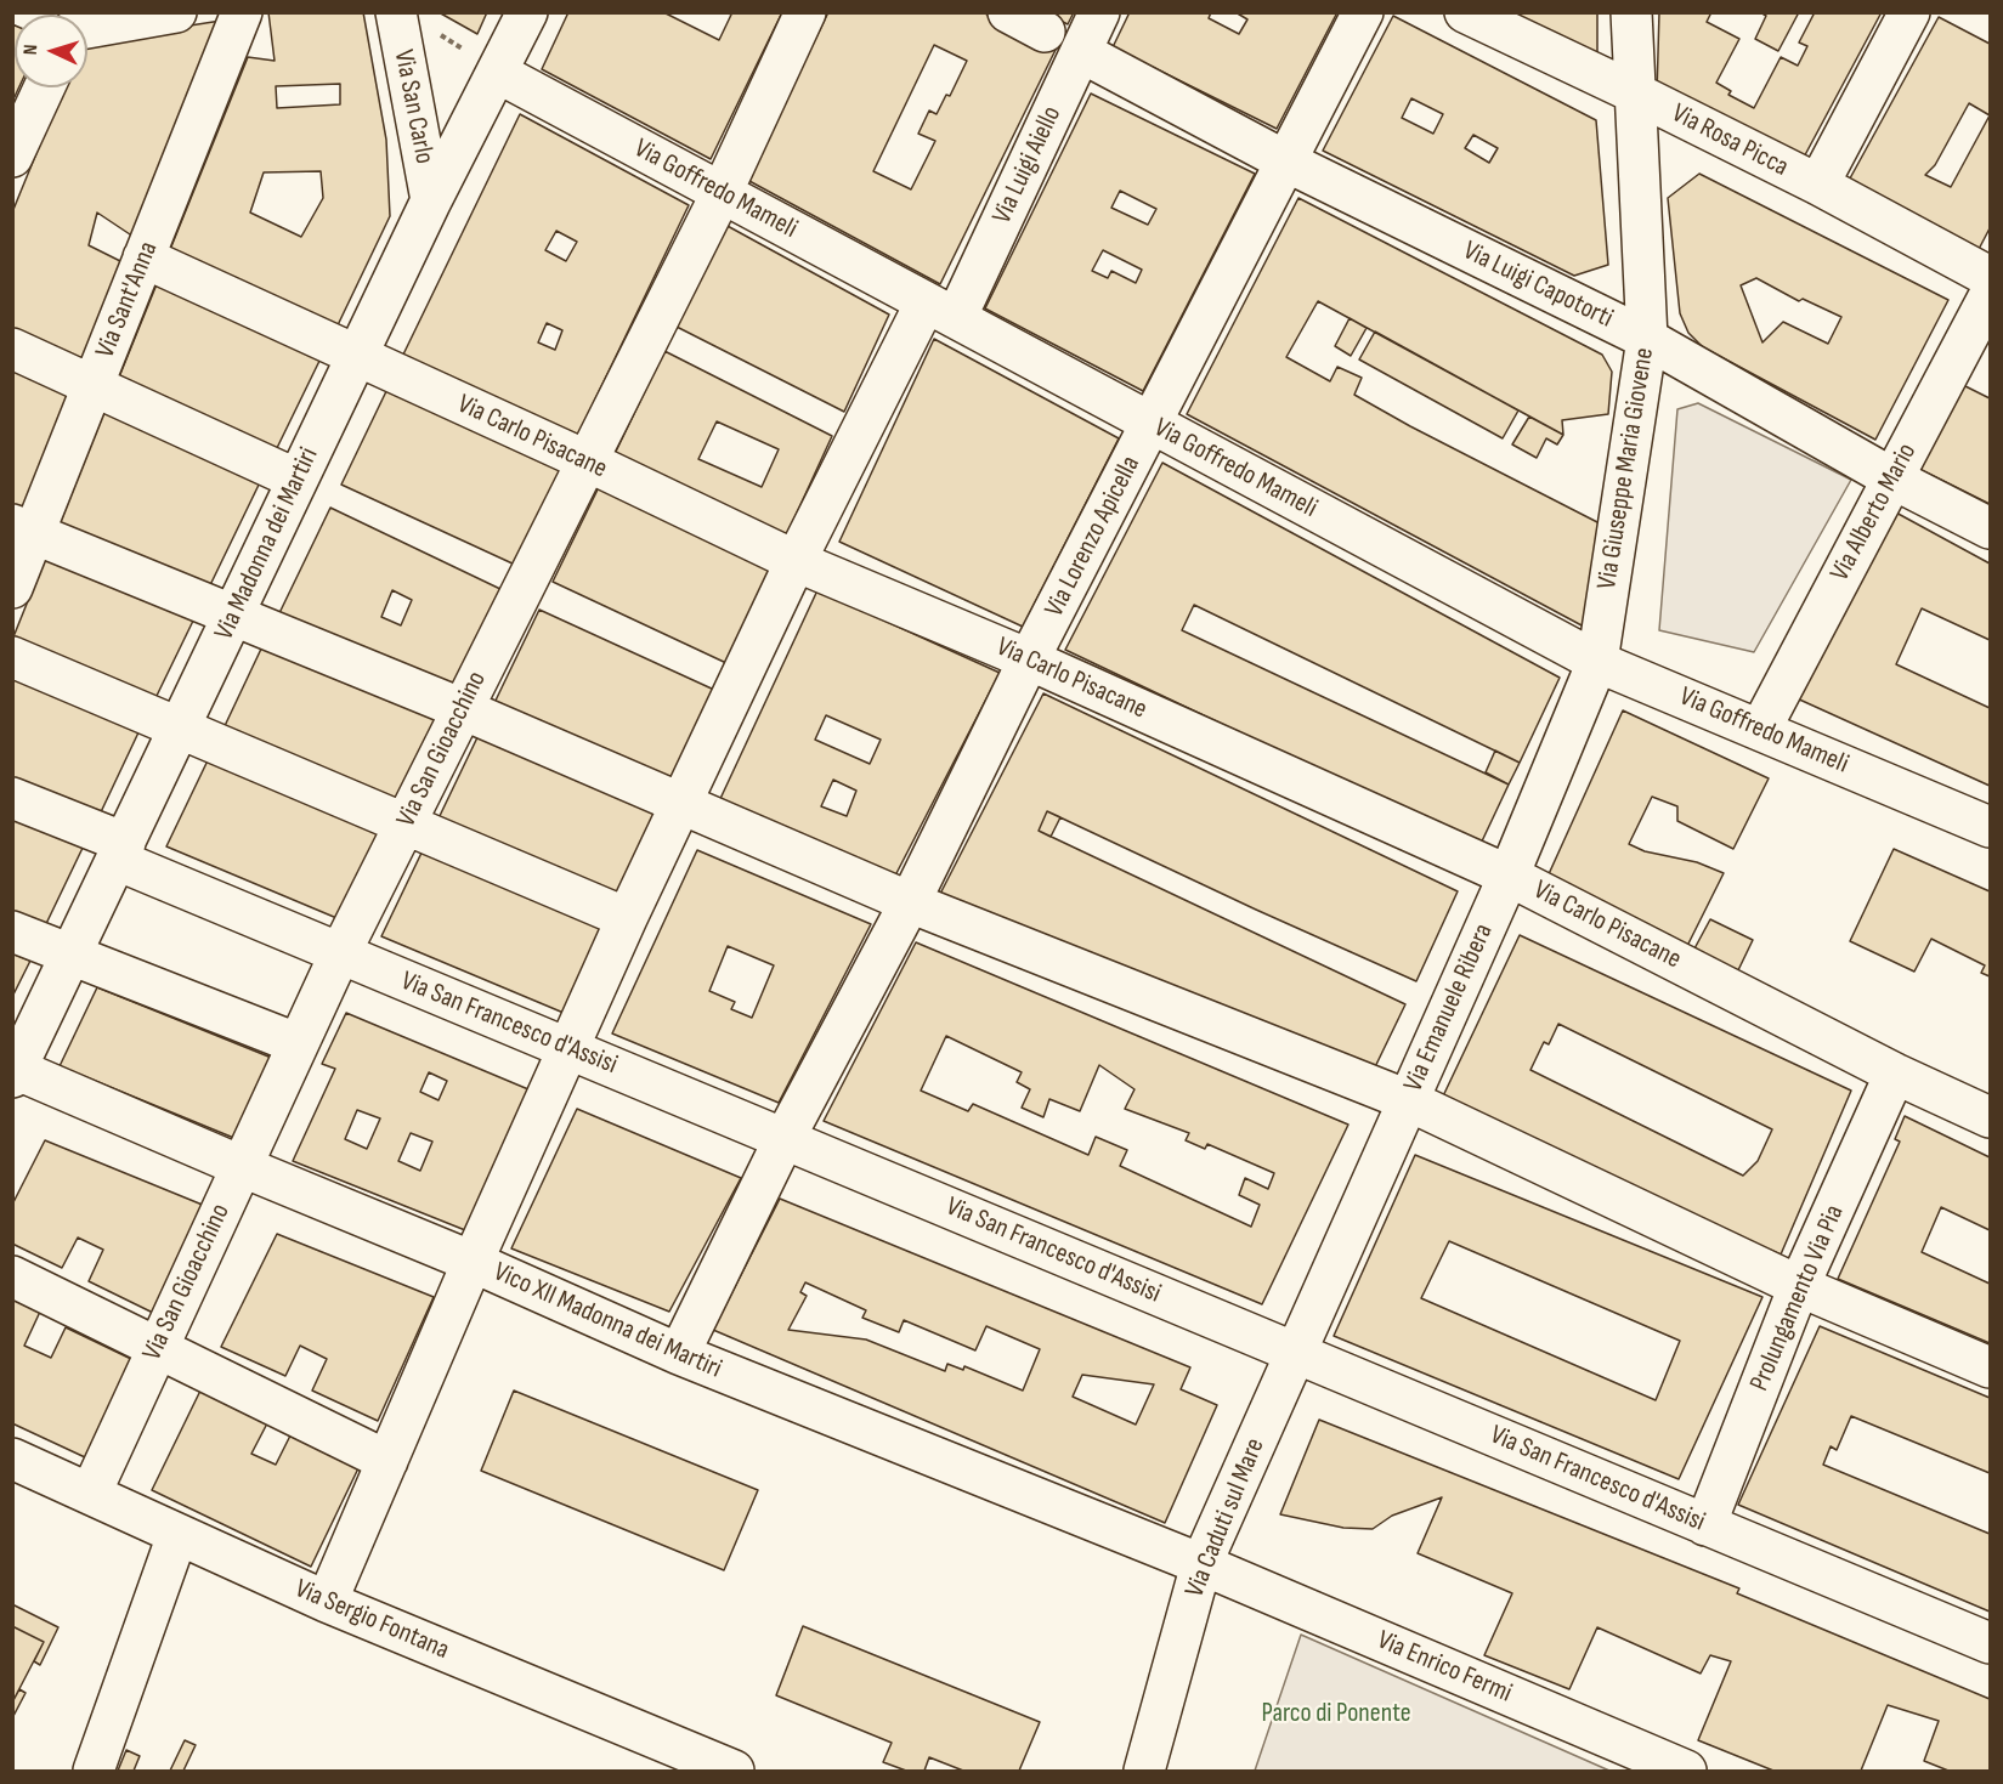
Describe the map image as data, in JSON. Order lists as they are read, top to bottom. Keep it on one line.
{"streets":{"street":["Via San Carlo","Via Rosa Picca","Via Luigi Aiello","Via Goffredo Mameli","Via Luigi Capotorti","Via Sant'Anna","Via Carlo Pisacane","Via Giuseppe Maria Giovene","Via Alberto Mario","Via Lorenzo Apicella","Via Madonna dei Martiri","Via San Gioacchino","Via Emanuele Ribera","Via San Francesco d'Assisi","Prolungamento Via Pia","Vico XII Madonna dei Martiri","Via Caduti sul Mare","Via Sergio Fontana","Via Enrico Fermi"]},"crossings":[["Via San Carlo","Via Madonna dei Martiri"],["Via Rosa Picca","Via Giuseppe Maria Giovene"],["Via Luigi Aiello","Via Goffredo Mameli"],["Via Luigi Aiello","Via Luigi Capotorti"],["Via Luigi Aiello","Via Carlo Pisacane"],["Via Luigi Aiello","Via San Francesco d'Assisi"],["Via Luigi Aiello","Vico XII Madonna dei Martiri"],["Via Luigi Aiello","Via Sergio Fontana"],["Via Goffredo Mameli","Via Giuseppe Maria Giovene"],["Via Goffredo Mameli","Via Alberto Mario"],["Via Goffredo Mameli","Via Lorenzo Apicella"],["Via Goffredo Mameli","Via Madonna dei Martiri"],["Via Goffredo Mameli","Via San Gioacchino"],["Via Goffredo Mameli","Via Emanuele Ribera"],["Via Luigi Capotorti","Via Giuseppe Maria Giovene"],["Via Luigi Capotorti","Via Alberto Mario"],["Via Luigi Capotorti","Via Lorenzo Apicella"],["Via Sant'Anna","Via Carlo Pisacane"],["Via Carlo Pisacane","Via Lorenzo Apicella"],["Via Carlo Pisacane","Via Madonna dei Martiri"],["Via Carlo Pisacane","Via San Gioacchino"],["Via Carlo Pisacane","Via Emanuele Ribera"],["Via Carlo Pisacane","Prolungamento Via Pia"],["Via Giuseppe Maria Giovene","Via Emanuele Ribera"],["Via Lorenzo Apicella","Via San Francesco d'Assisi"],["Via Lorenzo Apicella","Vico XII Madonna dei Martiri"],["Via Madonna dei Martiri","Via San Francesco d'Assisi"],["Via Madonna dei Martiri","Vico XII Madonna dei Martiri"],["Via San Gioacchino","Via San Francesco d'Assisi"],["Via San Gioacchino","Vico XII Madonna dei Martiri"],["Via San Gioacchino","Via Sergio Fontana"],["Via Emanuele Ribera","Via San Francesco d'Assisi"],["Via Emanuele Ribera","Via Caduti sul Mare"],["Via San Francesco d'Assisi","Prolungamento Via Pia"],["Via San Francesco d'Assisi","Via Caduti sul Mare"],["Vico XII Madonna dei Martiri","Via Caduti sul Mare"],["Vico XII Madonna dei Martiri","Via Enrico Fermi"],["Via Caduti sul Mare","Via Enrico Fermi"]],"parks":["Parco di Ponente"],"north":"left"}
